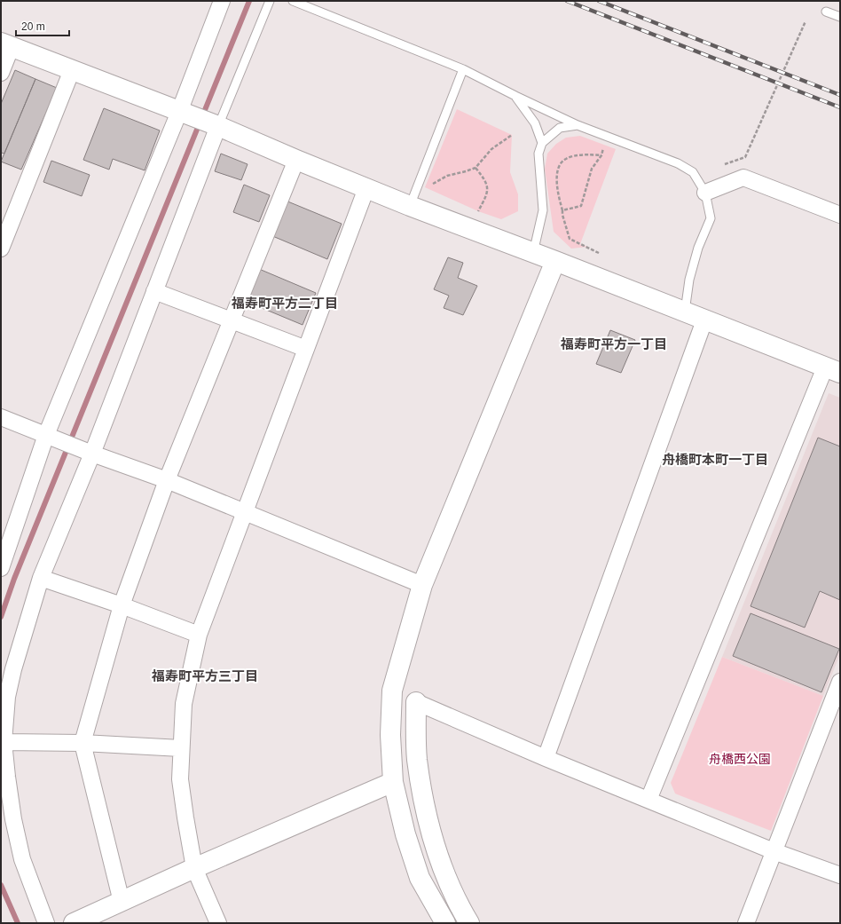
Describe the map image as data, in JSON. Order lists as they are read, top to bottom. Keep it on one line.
{"districts":["福寿町平方二丁目","福寿町平方一丁目","舟橋町本町一丁目","福寿町平方三丁目"],"parks":["舟橋西公園"],"scale_bar":"20 m"}
